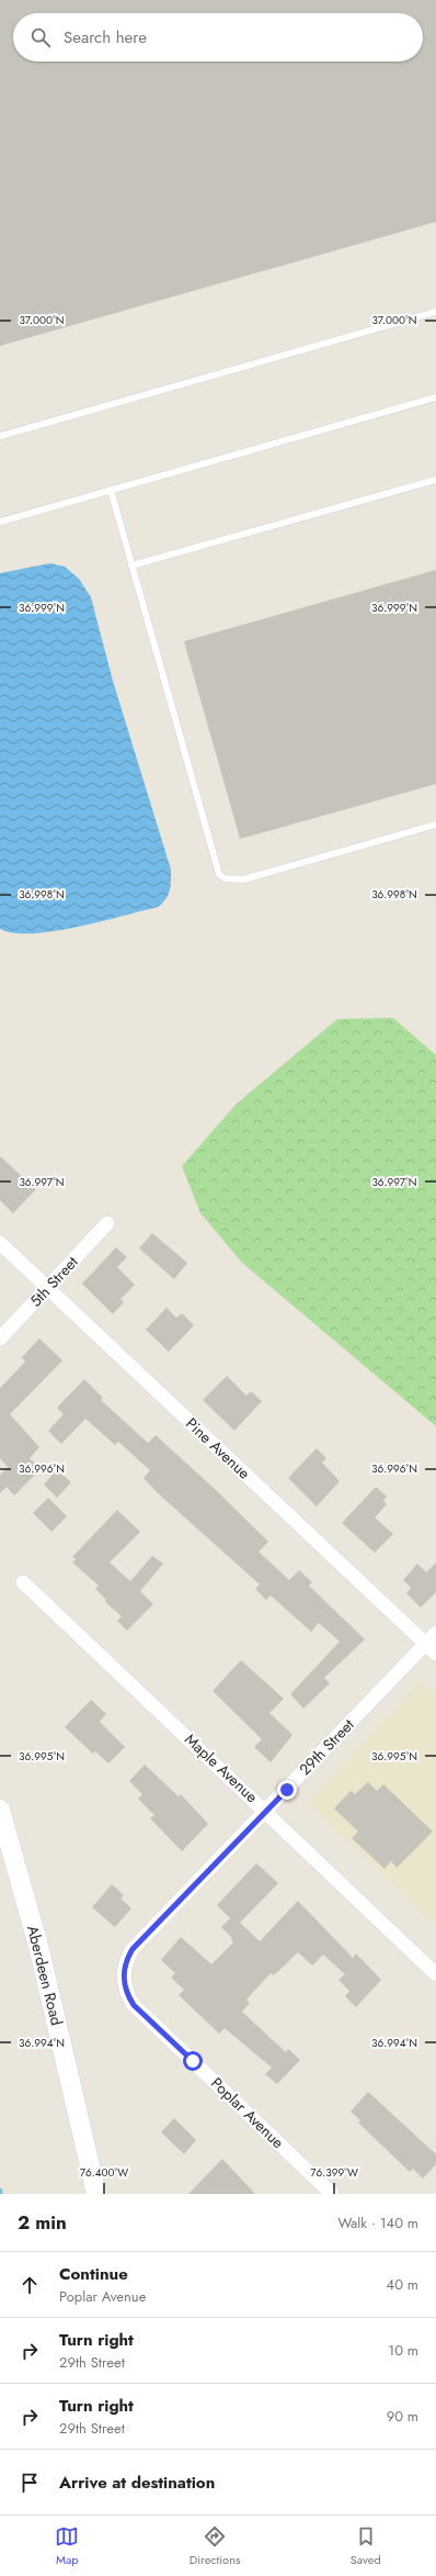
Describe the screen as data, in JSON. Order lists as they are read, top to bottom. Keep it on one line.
{"streets":{"main road":["Aberdeen Road"],"street":["5th Street","Pine Avenue","29th Street","Maple Avenue","Poplar Avenue"]},"crossings":[["5th Street","Pine Avenue"],["Pine Avenue","29th Street"],["29th Street","Maple Avenue"],["29th Street","Poplar Avenue"]],"page":{"search":"Search here","heading":["2 min","Walk · 140 m"],"list":[["Continue","Poplar Avenue","40 m"],["Turn right","29th Street","10 m"],["Turn right","29th Street","90 m"],"Arrive at destination"],"nav":["Map","Directions","Saved"]},"coordinates":["37.000°N","36.999°N","36.998°N","36.997°N","36.996°N","36.995°N","36.994°N","76.400°W","76.399°W"]}
